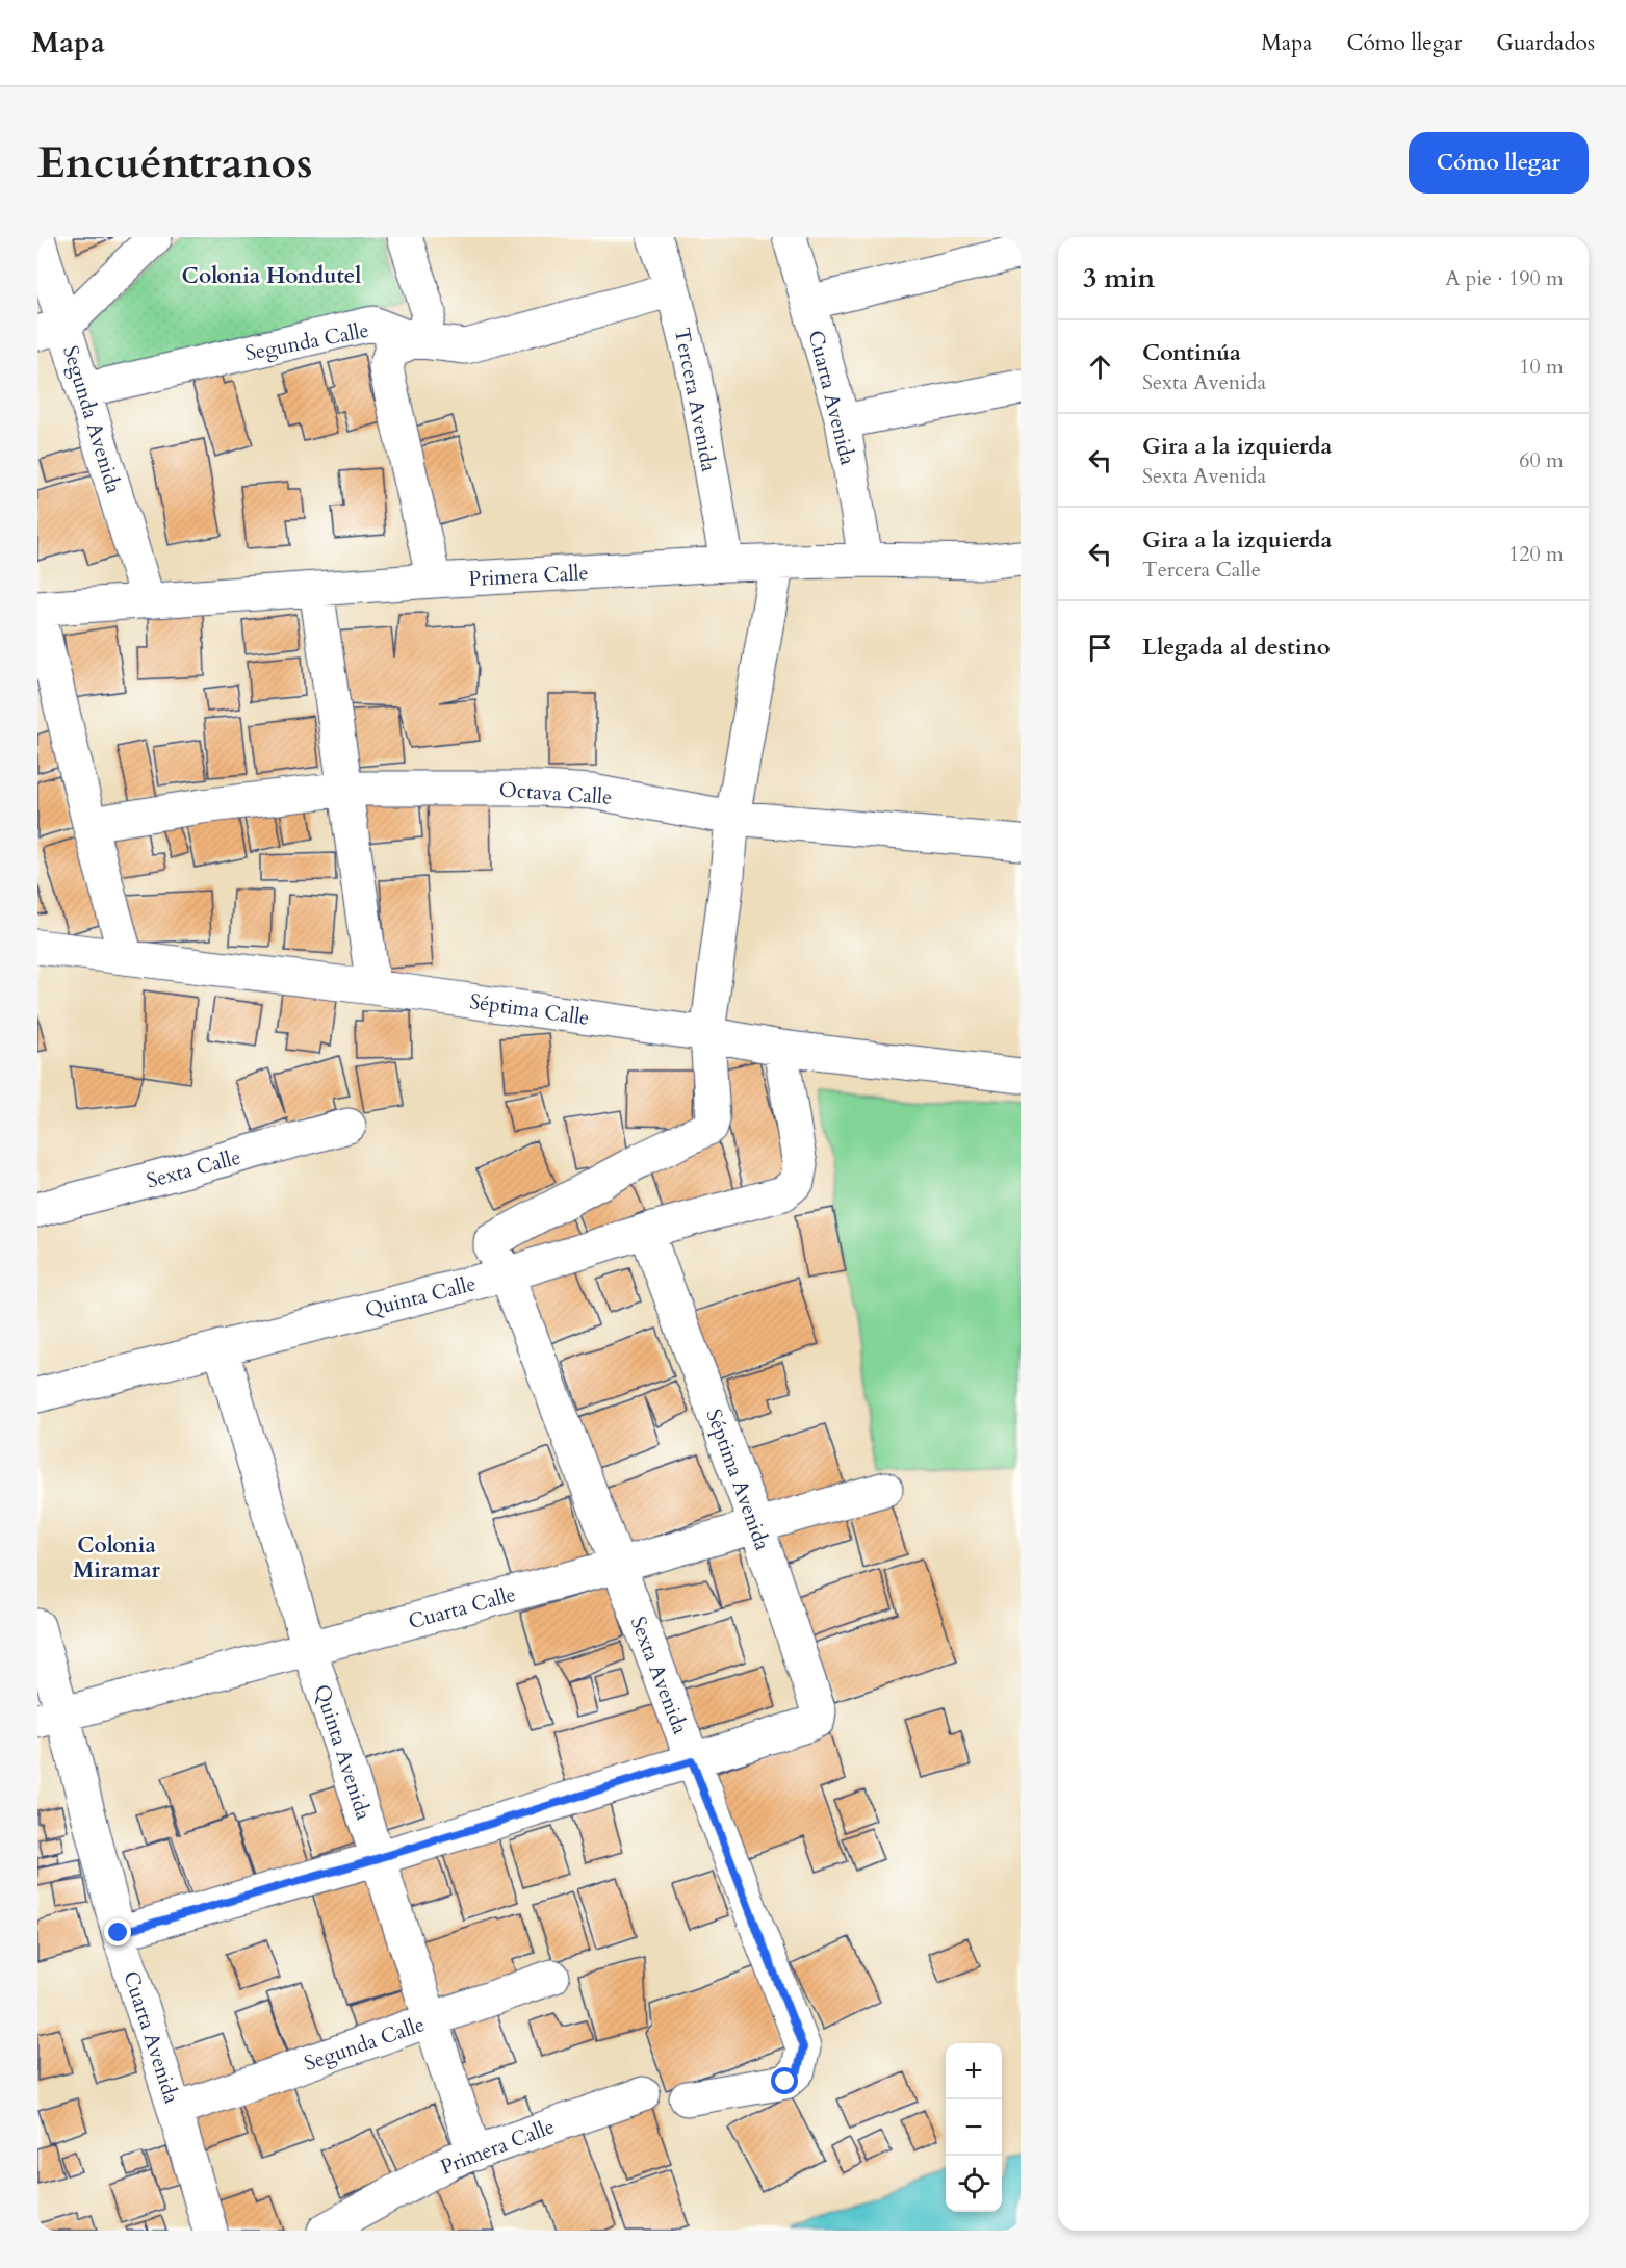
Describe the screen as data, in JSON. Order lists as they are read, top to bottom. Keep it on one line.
{"streets":{"street":["Segunda Calle","Cuarta Avenida","Tercera Avenida","Segunda Avenida","Primera Calle","Octava Calle","Séptima Calle","Sexta Calle","Quinta Calle","Séptima Avenida","Cuarta Calle","Sexta Avenida","Quinta Avenida"]},"crossings":[["Segunda Calle","Cuarta Avenida"],["Segunda Calle","Tercera Avenida"],["Segunda Calle","Segunda Avenida"],["Segunda Calle","Quinta Avenida"],["Cuarta Avenida","Primera Calle"],["Cuarta Avenida","Cuarta Calle"],["Tercera Avenida","Primera Calle"],["Segunda Avenida","Primera Calle"],["Primera Calle","Quinta Avenida"],["Séptima Calle","Quinta Calle"],["Séptima Calle","Sexta Avenida"],["Quinta Calle","Séptima Avenida"],["Quinta Calle","Sexta Avenida"],["Quinta Calle","Quinta Avenida"],["Séptima Avenida","Cuarta Calle"],["Séptima Avenida","Sexta Avenida"],["Cuarta Calle","Sexta Avenida"],["Cuarta Calle","Quinta Avenida"]],"districts":["Colonia Hondutel","Colonia Miramar"],"page":{"header":"Mapa","nav":["Mapa","Cómo llegar","Guardados"],"buttons":"Cómo llegar","title":"Encuéntranos","heading":["3 min","A pie · 190 m"],"list":[["Continúa","Sexta Avenida","10 m"],["Gira a la izquierda","Sexta Avenida","60 m"],["Gira a la izquierda","Tercera Calle","120 m"],"Llegada al destino"],"map_buttons":["+","−"]}}
